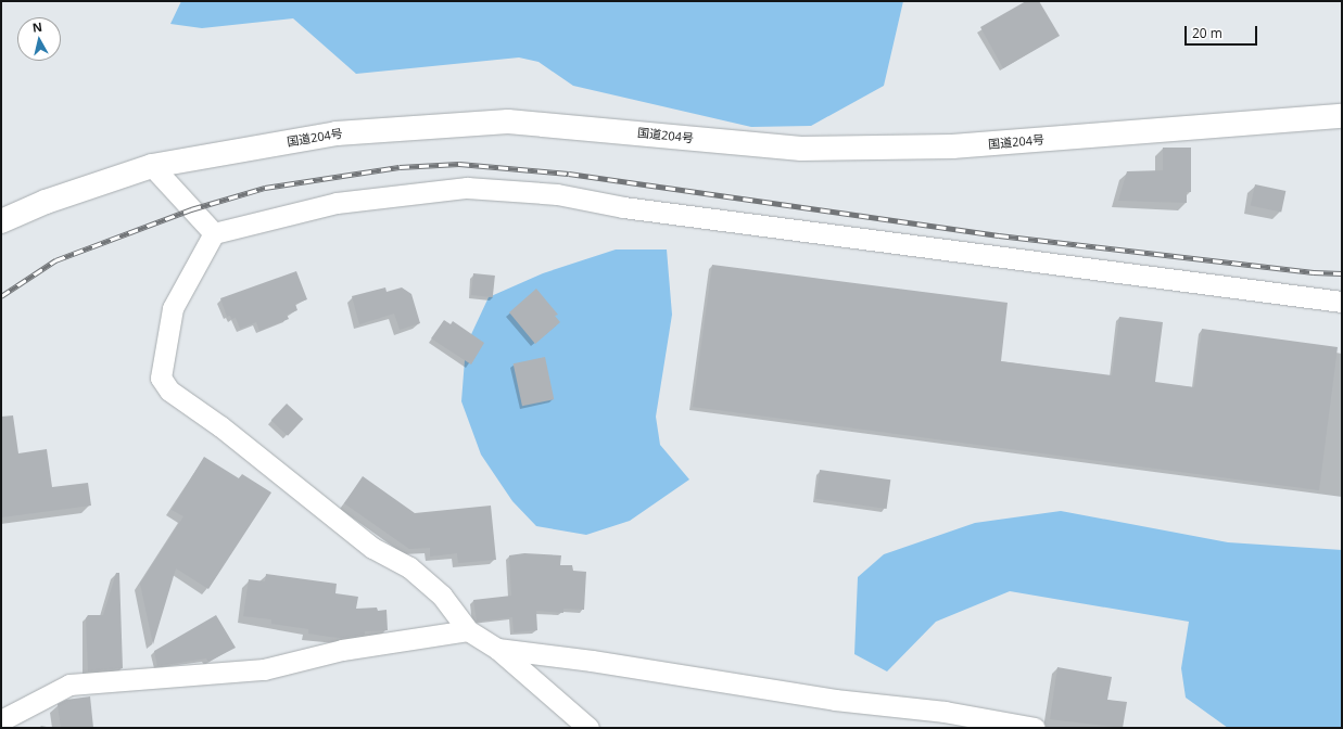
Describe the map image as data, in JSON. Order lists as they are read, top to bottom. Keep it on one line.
{"streets":{"highway":["国道204号"]},"scale_bar":"20 m","north":"top"}
